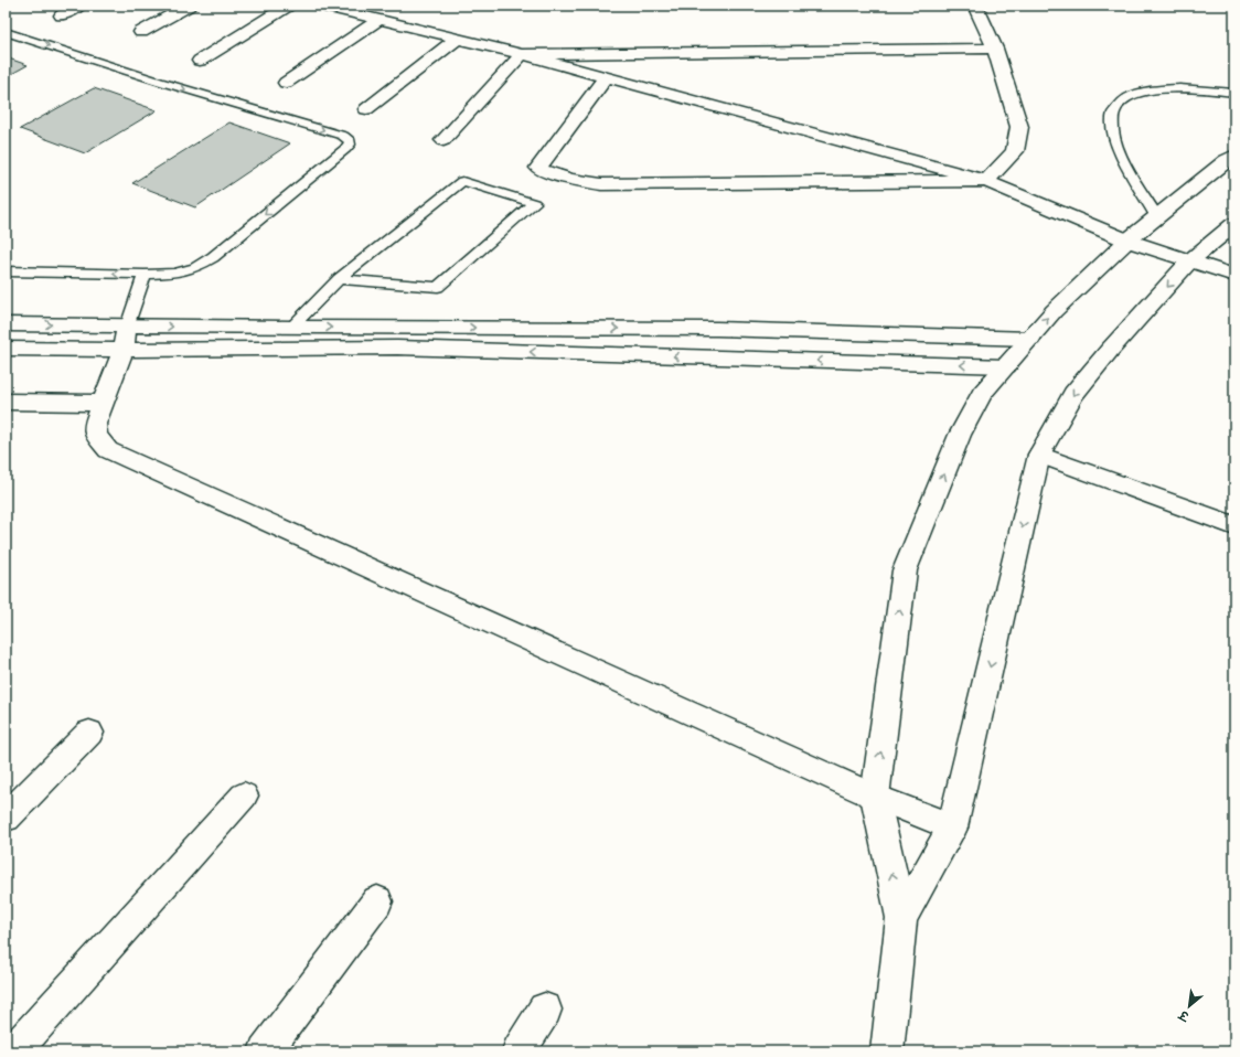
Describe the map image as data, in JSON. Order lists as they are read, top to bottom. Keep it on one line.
{"north":"bottom left"}
